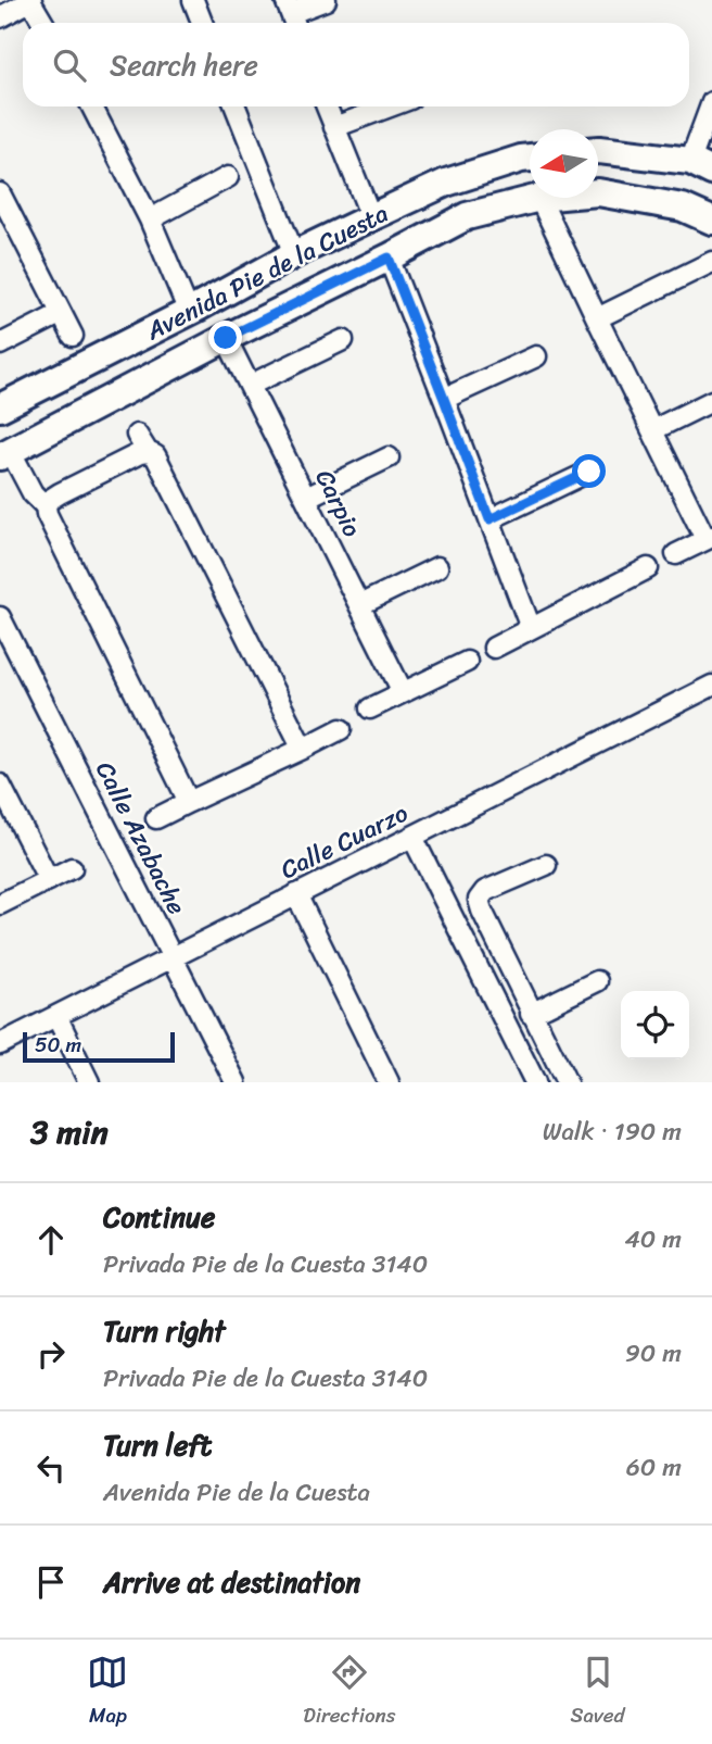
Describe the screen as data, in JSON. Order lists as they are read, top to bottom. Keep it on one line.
{"streets":{"main road":["Avenida Pie de la Cuesta"],"street":["Carpio","Calle Azabache","Calle Cuarzo"]},"crossings":[["Avenida Pie de la Cuesta","Carpio"],["Calle Azabache","Calle Cuarzo"]],"scale_bar":"50 m","north":"left","page":{"search":"Search here","scale":"50 m","heading":["3 min","Walk · 190 m"],"list":[["Continue","Privada Pie de la Cuesta 3140","40 m"],["Turn right","Privada Pie de la Cuesta 3140","90 m"],["Turn left","Avenida Pie de la Cuesta","60 m"],"Arrive at destination"],"nav":["Map","Directions","Saved"]}}
